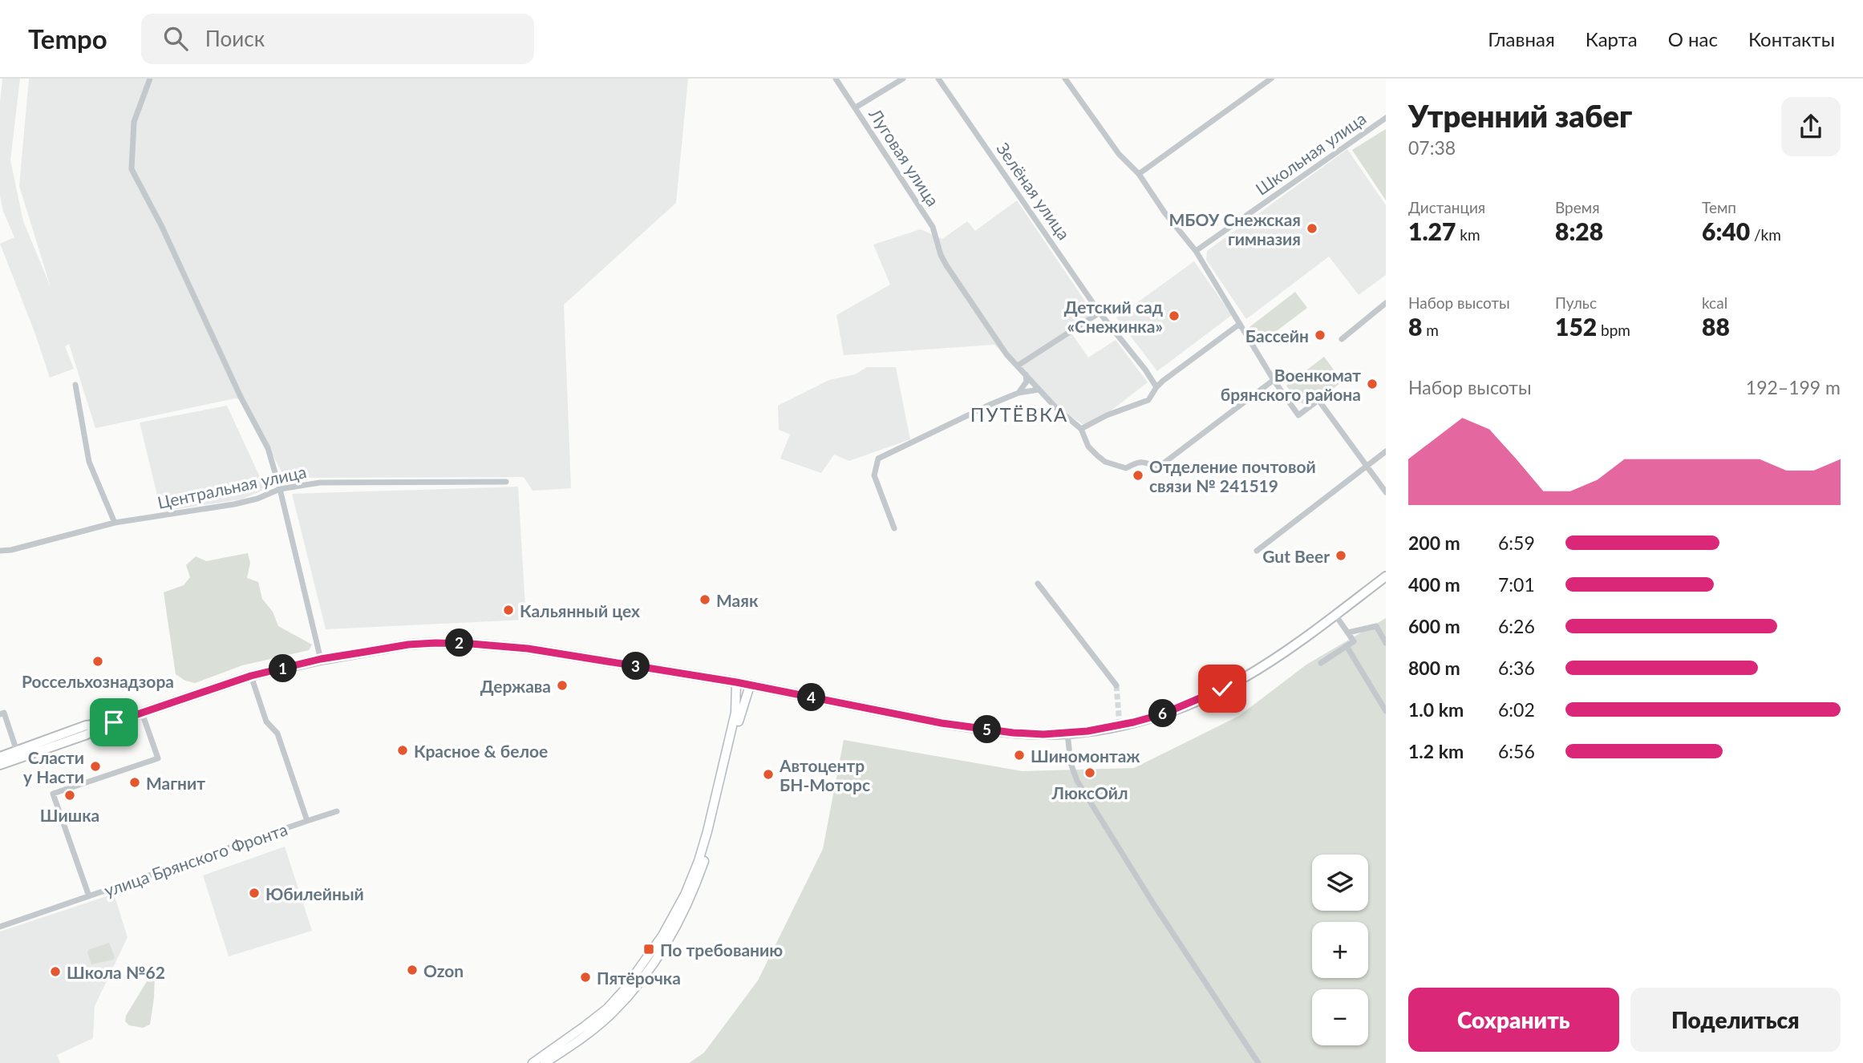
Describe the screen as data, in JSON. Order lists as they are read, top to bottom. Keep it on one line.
{"streets":{"street":["Школьная улица","Луговая улица","Зелёная улица","Центральная улица","улица Брянского Фронта"]},"districts":["ПУТЁВКА"],"places":{"other":["МБОУ Снежская гимназия","Детский сад «Снежинка»","Бассейн","Военкомат брянского района","Отделение почтовой связи № 241519","Gut Beer","Маяк","Кальянный цех","Россельхознадзора","Держава","Красное & белое","Шиномонтаж","Сласти у Насти","ЛюксОйл","Автоцентр БН-Моторс","Магнит","Шишка","Юбилейный","Ozon","Школа №62","Пятёрочка"],"transit":["По требованию"]},"page":{"header":"Tempo","search":"Поиск","nav":["Главная","Карта","О нас","Контакты"],"heading":["Утренний забег","07:38"],"stats":[["Дистанция","1.27 km"],["Время","8:28"],["Темп","6:40 /km"],["Набор высоты","8 m"],["Пульс","152 bpm"],["kcal","88"]],"chart":["Набор высоты","192–199 m"],"list":[{"name":"200 m","note":"6:59"},{"name":"400 m","note":"7:01"},{"name":"600 m","note":"6:26"},{"name":"800 m","note":"6:36"},{"name":"1.0 km","note":"6:02"},{"name":"1.2 km","note":"6:56"}],"pins":["2","3","1","4","6","5"],"map_buttons":["+","−"],"buttons":["Сохранить","Поделиться"]}}
